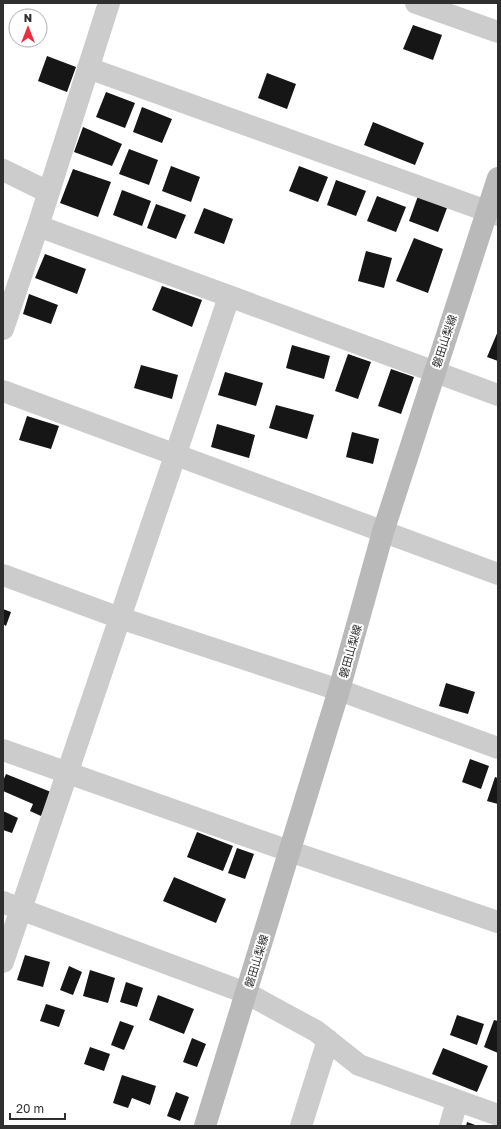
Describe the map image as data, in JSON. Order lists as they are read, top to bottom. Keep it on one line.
{"streets":{"main road":["磐田山梨線"]},"scale_bar":"20 m","north":"top"}
